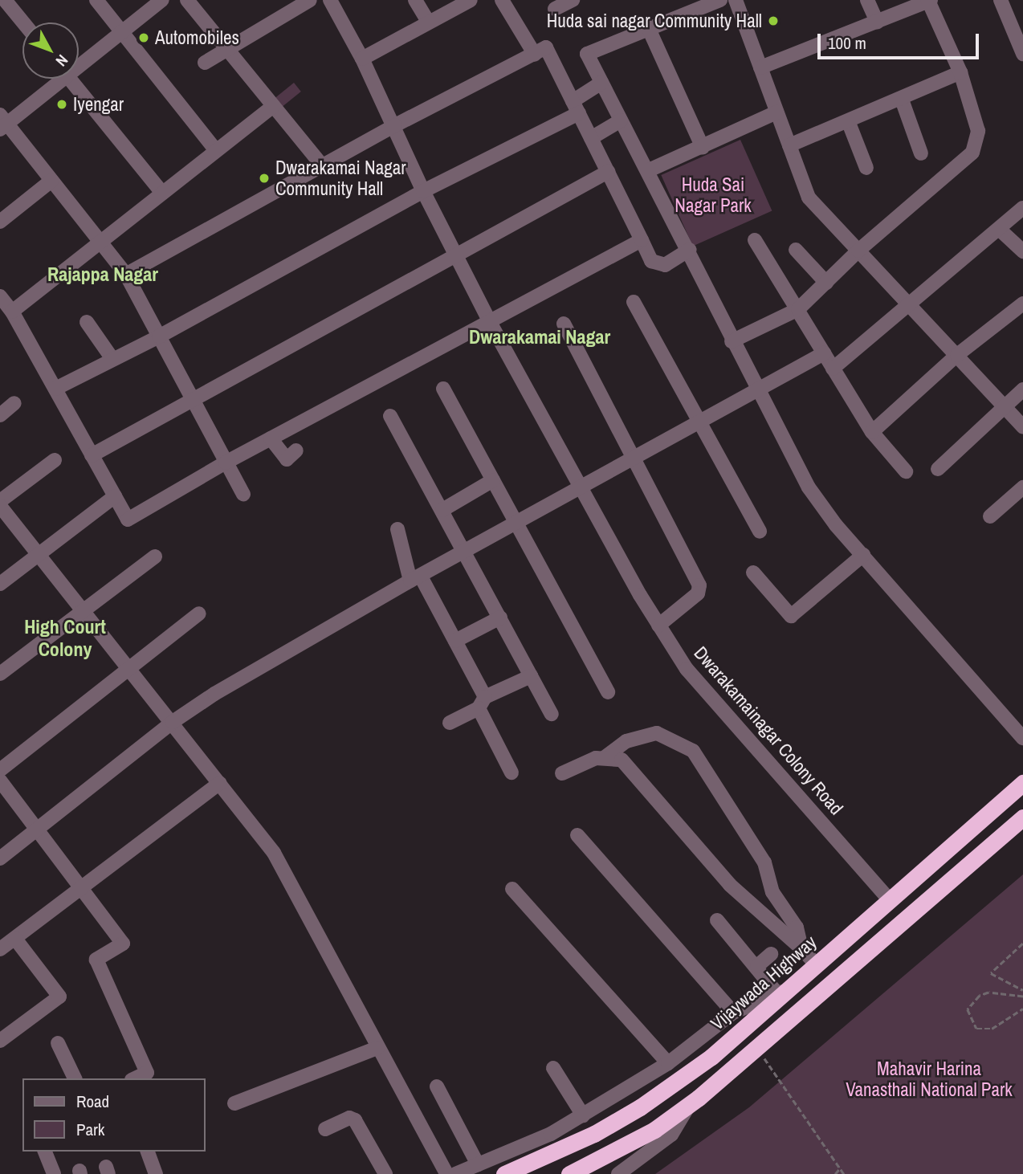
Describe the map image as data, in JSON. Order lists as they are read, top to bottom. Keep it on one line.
{"streets":{"highway":["Vijaywada Highway"],"street":["Dwarakamainagar Colony Road"]},"crossings":[["Dwarakamainagar Colony Road","Vijaywada Highway"]],"districts":["Rajappa Nagar","Dwarakamai Nagar","High Court Colony"],"parks":["Huda Sai Nagar Park","Mahavir Harina Vanasthali National Park"],"places":["Huda sai nagar Community Hall","Automobiles","Iyengar","Dwarakamai Nagar Community Hall"],"legend":["Road","Park"],"scale_bar":"100 m","north":"bottom right"}
